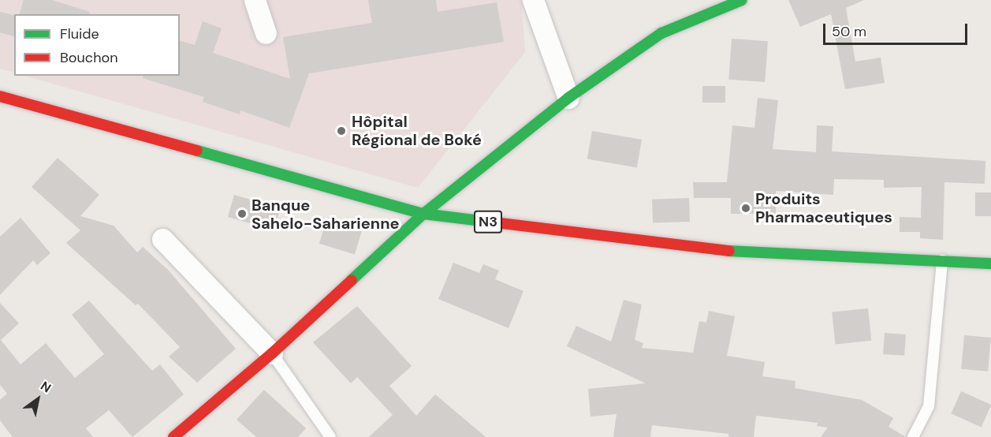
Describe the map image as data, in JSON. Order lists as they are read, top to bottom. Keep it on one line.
{"streets":{"main road":["N3"]},"places":["Hôpital Régional de Boké","Produits Pharmaceutiques","Banque Sahelo-Saharienne"],"legend":["Fluide","Bouchon"],"scale_bar":"50 m","north":"top right"}
